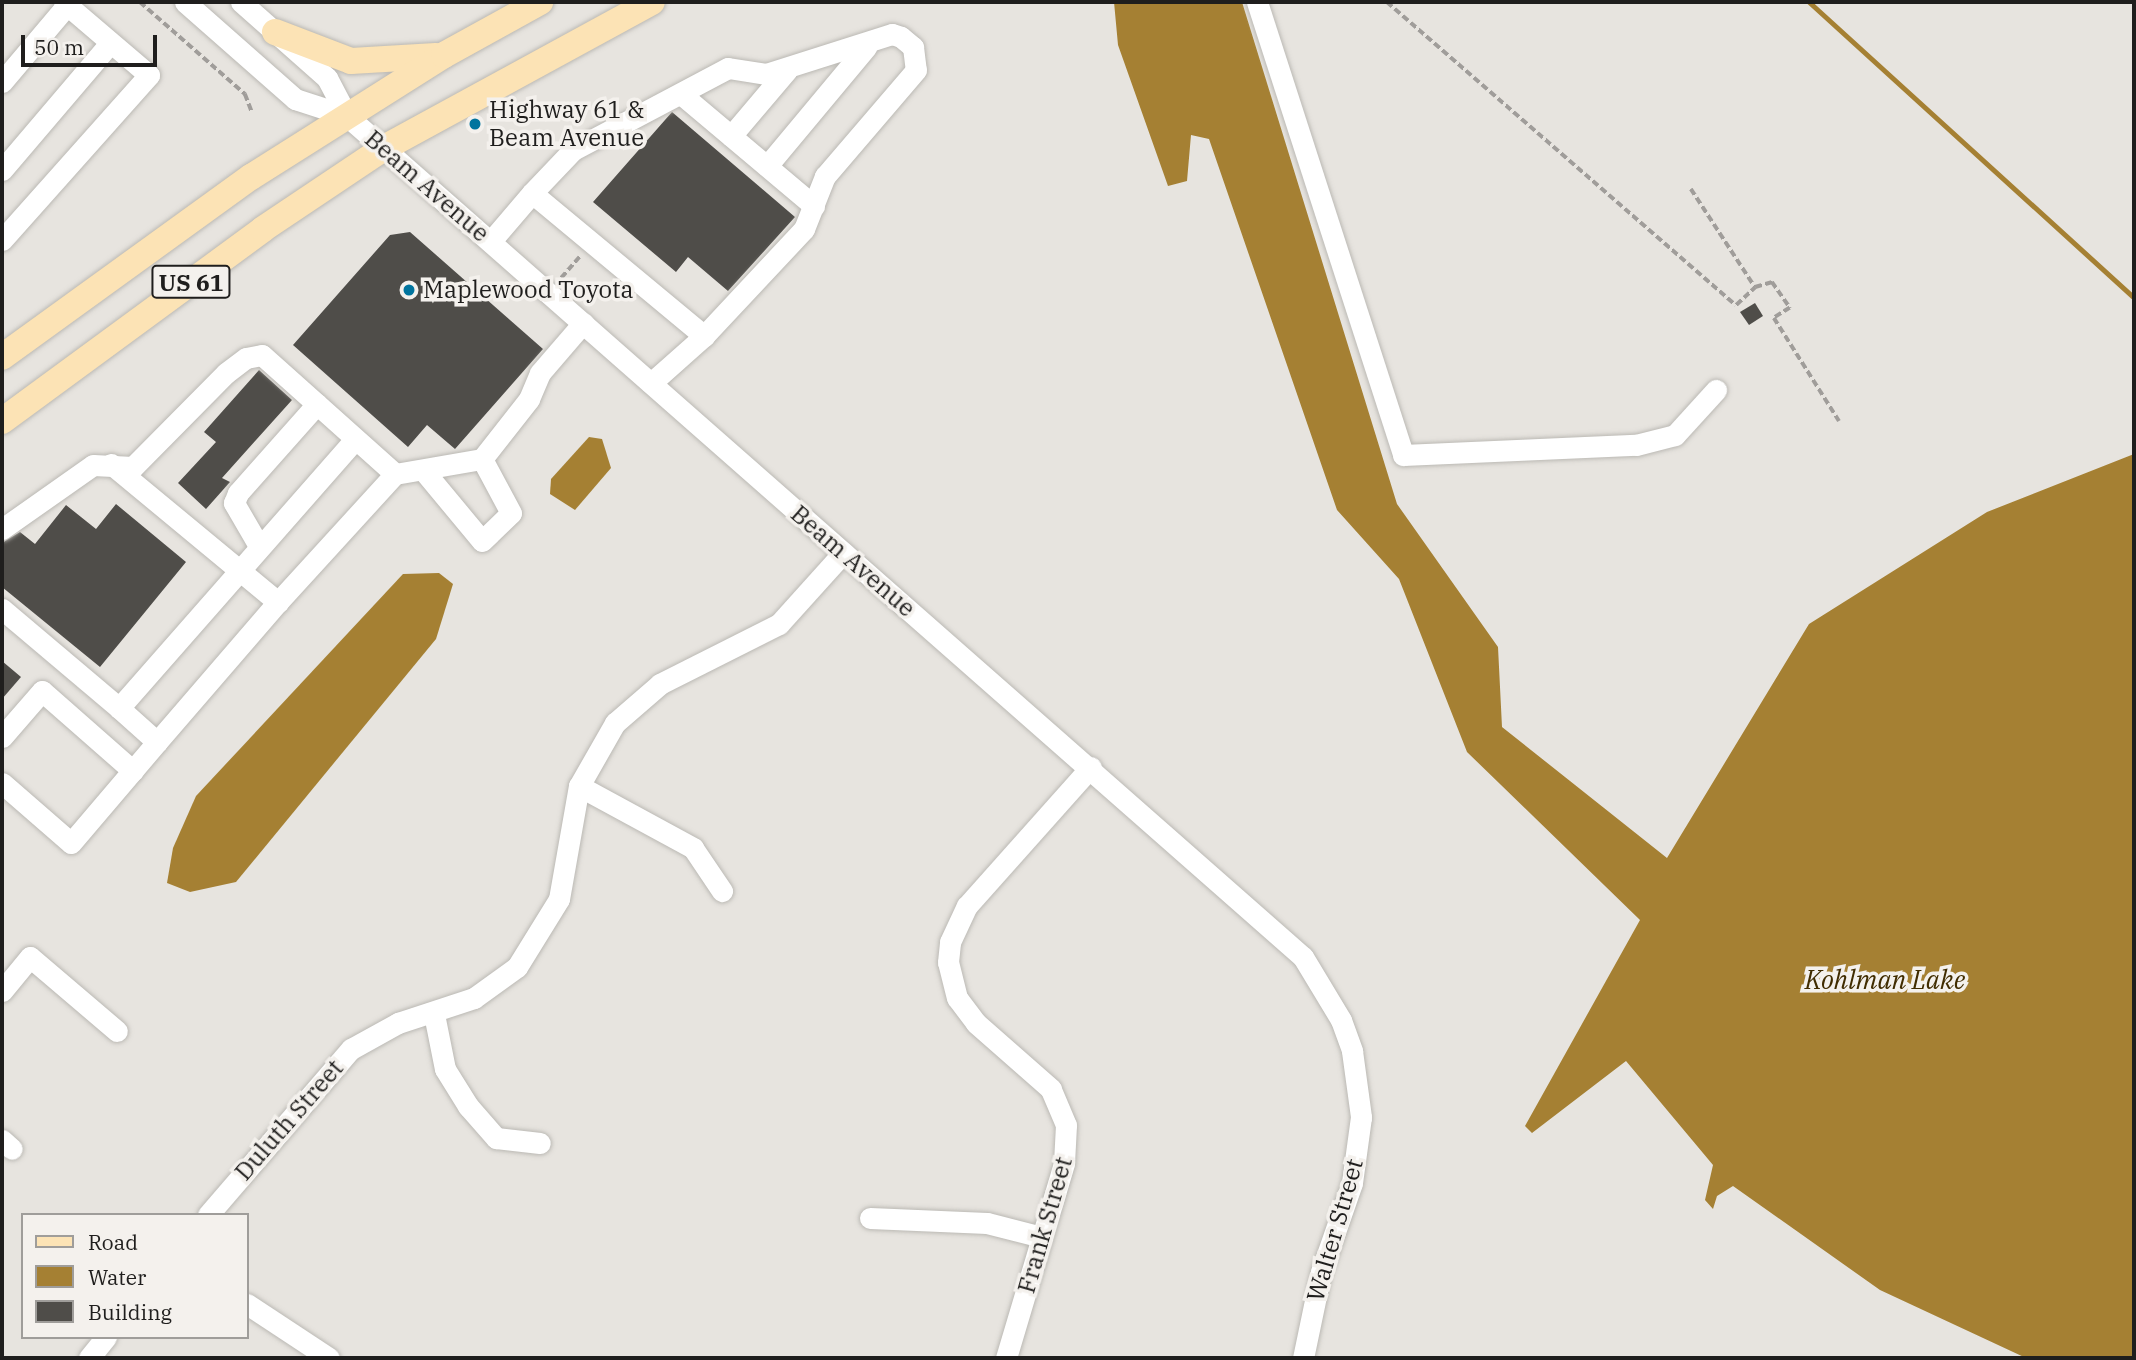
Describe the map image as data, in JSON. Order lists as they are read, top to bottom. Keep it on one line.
{"streets":{"main road":["US 61"],"street":["Beam Avenue","Duluth Street","Frank Street","Walter Street"]},"crossings":[["Beam Avenue","US 61"],["Beam Avenue","Duluth Street"],["Beam Avenue","Frank Street"],["Beam Avenue","Walter Street"]],"water":["Kohlman Lake"],"places":["Highway 61 & Beam Avenue","Maplewood Toyota"],"legend":["Road","Water","Building"],"scale_bar":"50 m"}
